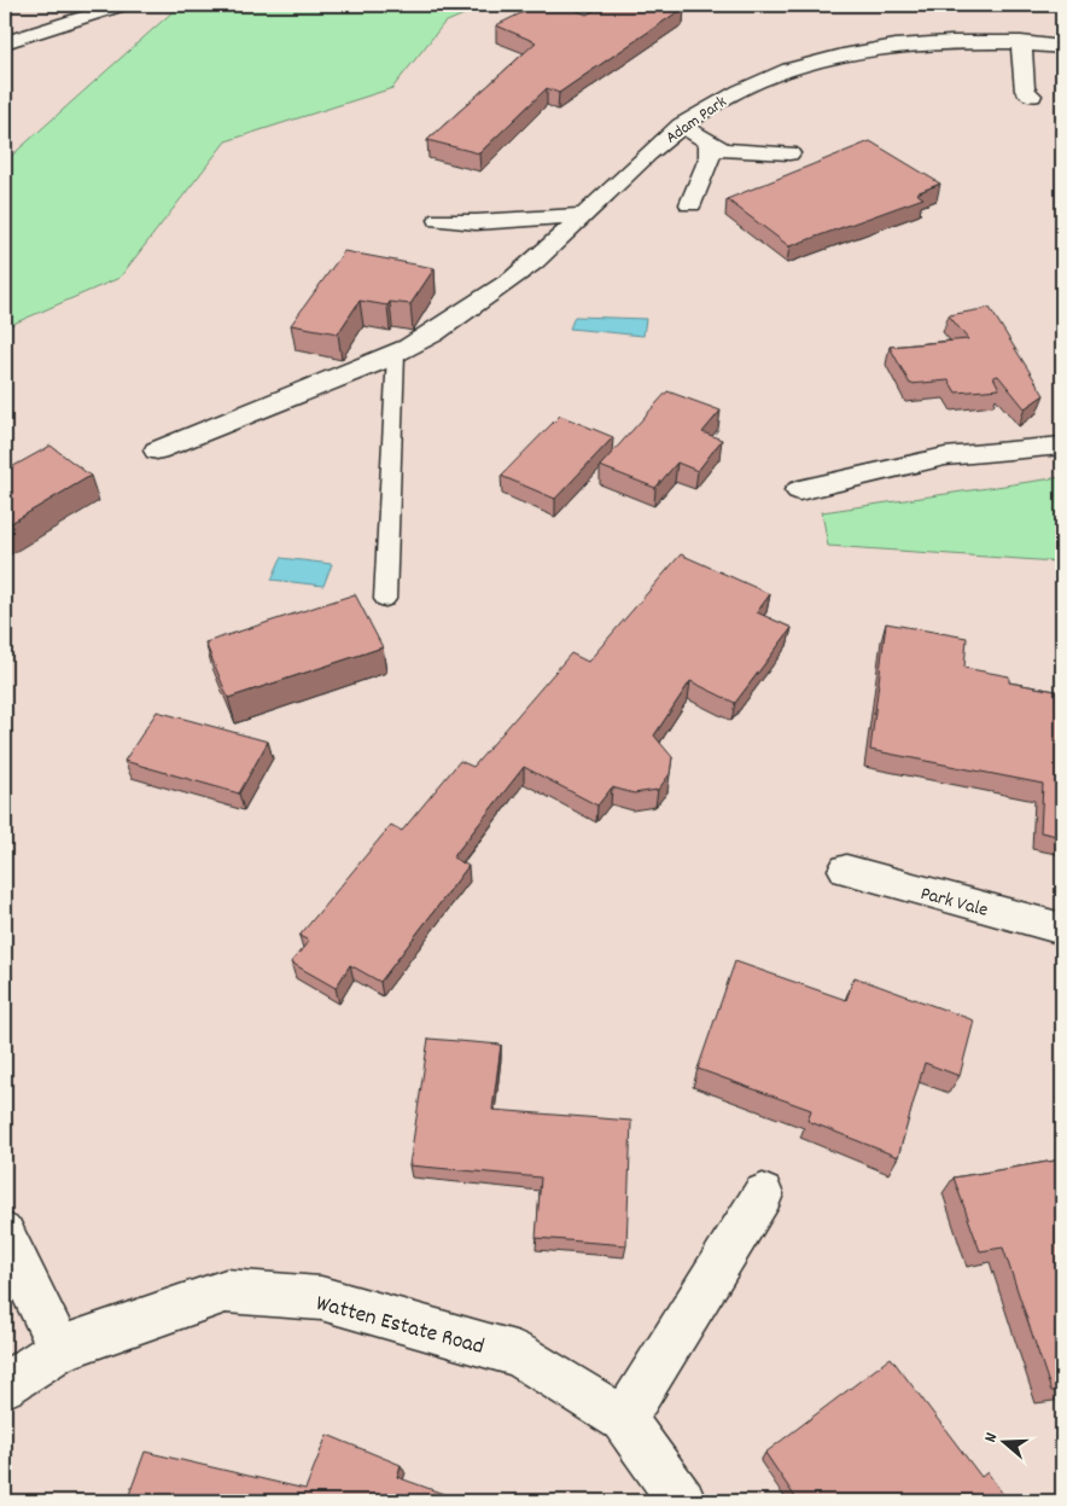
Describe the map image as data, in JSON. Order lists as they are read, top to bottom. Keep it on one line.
{"streets":{"street":["Adam Park","Park Vale","Watten Estate Road"]},"north":"left"}
